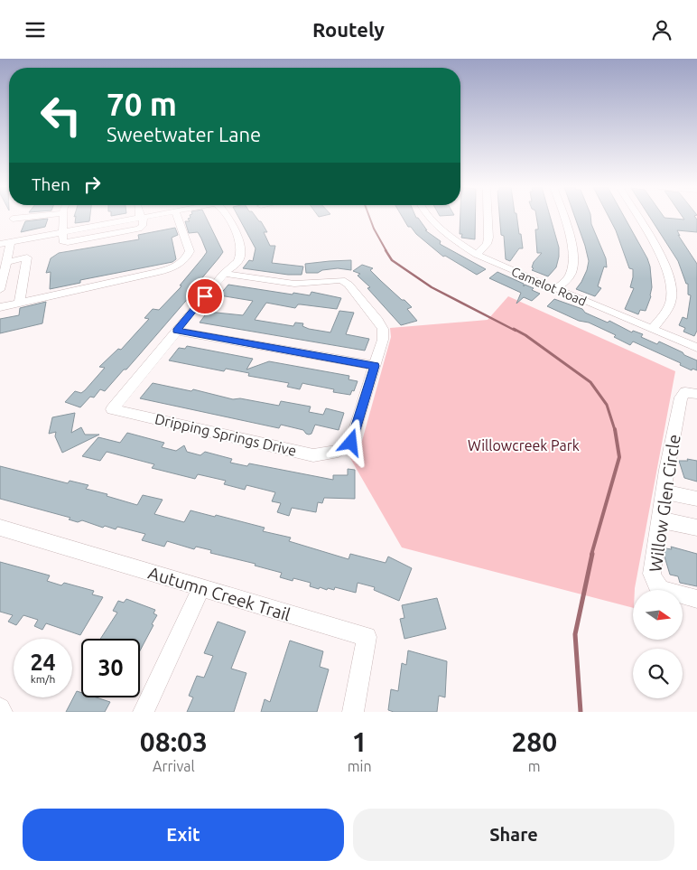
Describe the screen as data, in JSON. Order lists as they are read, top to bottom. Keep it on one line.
{"streets":{"street":["Camelot Road","Dripping Springs Drive","Willow Glen Circle","Autumn Creek Trail"]},"parks":["Willowcreek Park"],"north":"right","page":{"header":"Routely","turn":["70 m","Sweetwater Lane"],"then":"Then","speed":"24 km/h","limit":"30","eta":["08:03","Arrival","1","min","280","m"],"buttons":["Exit","Share"]}}
